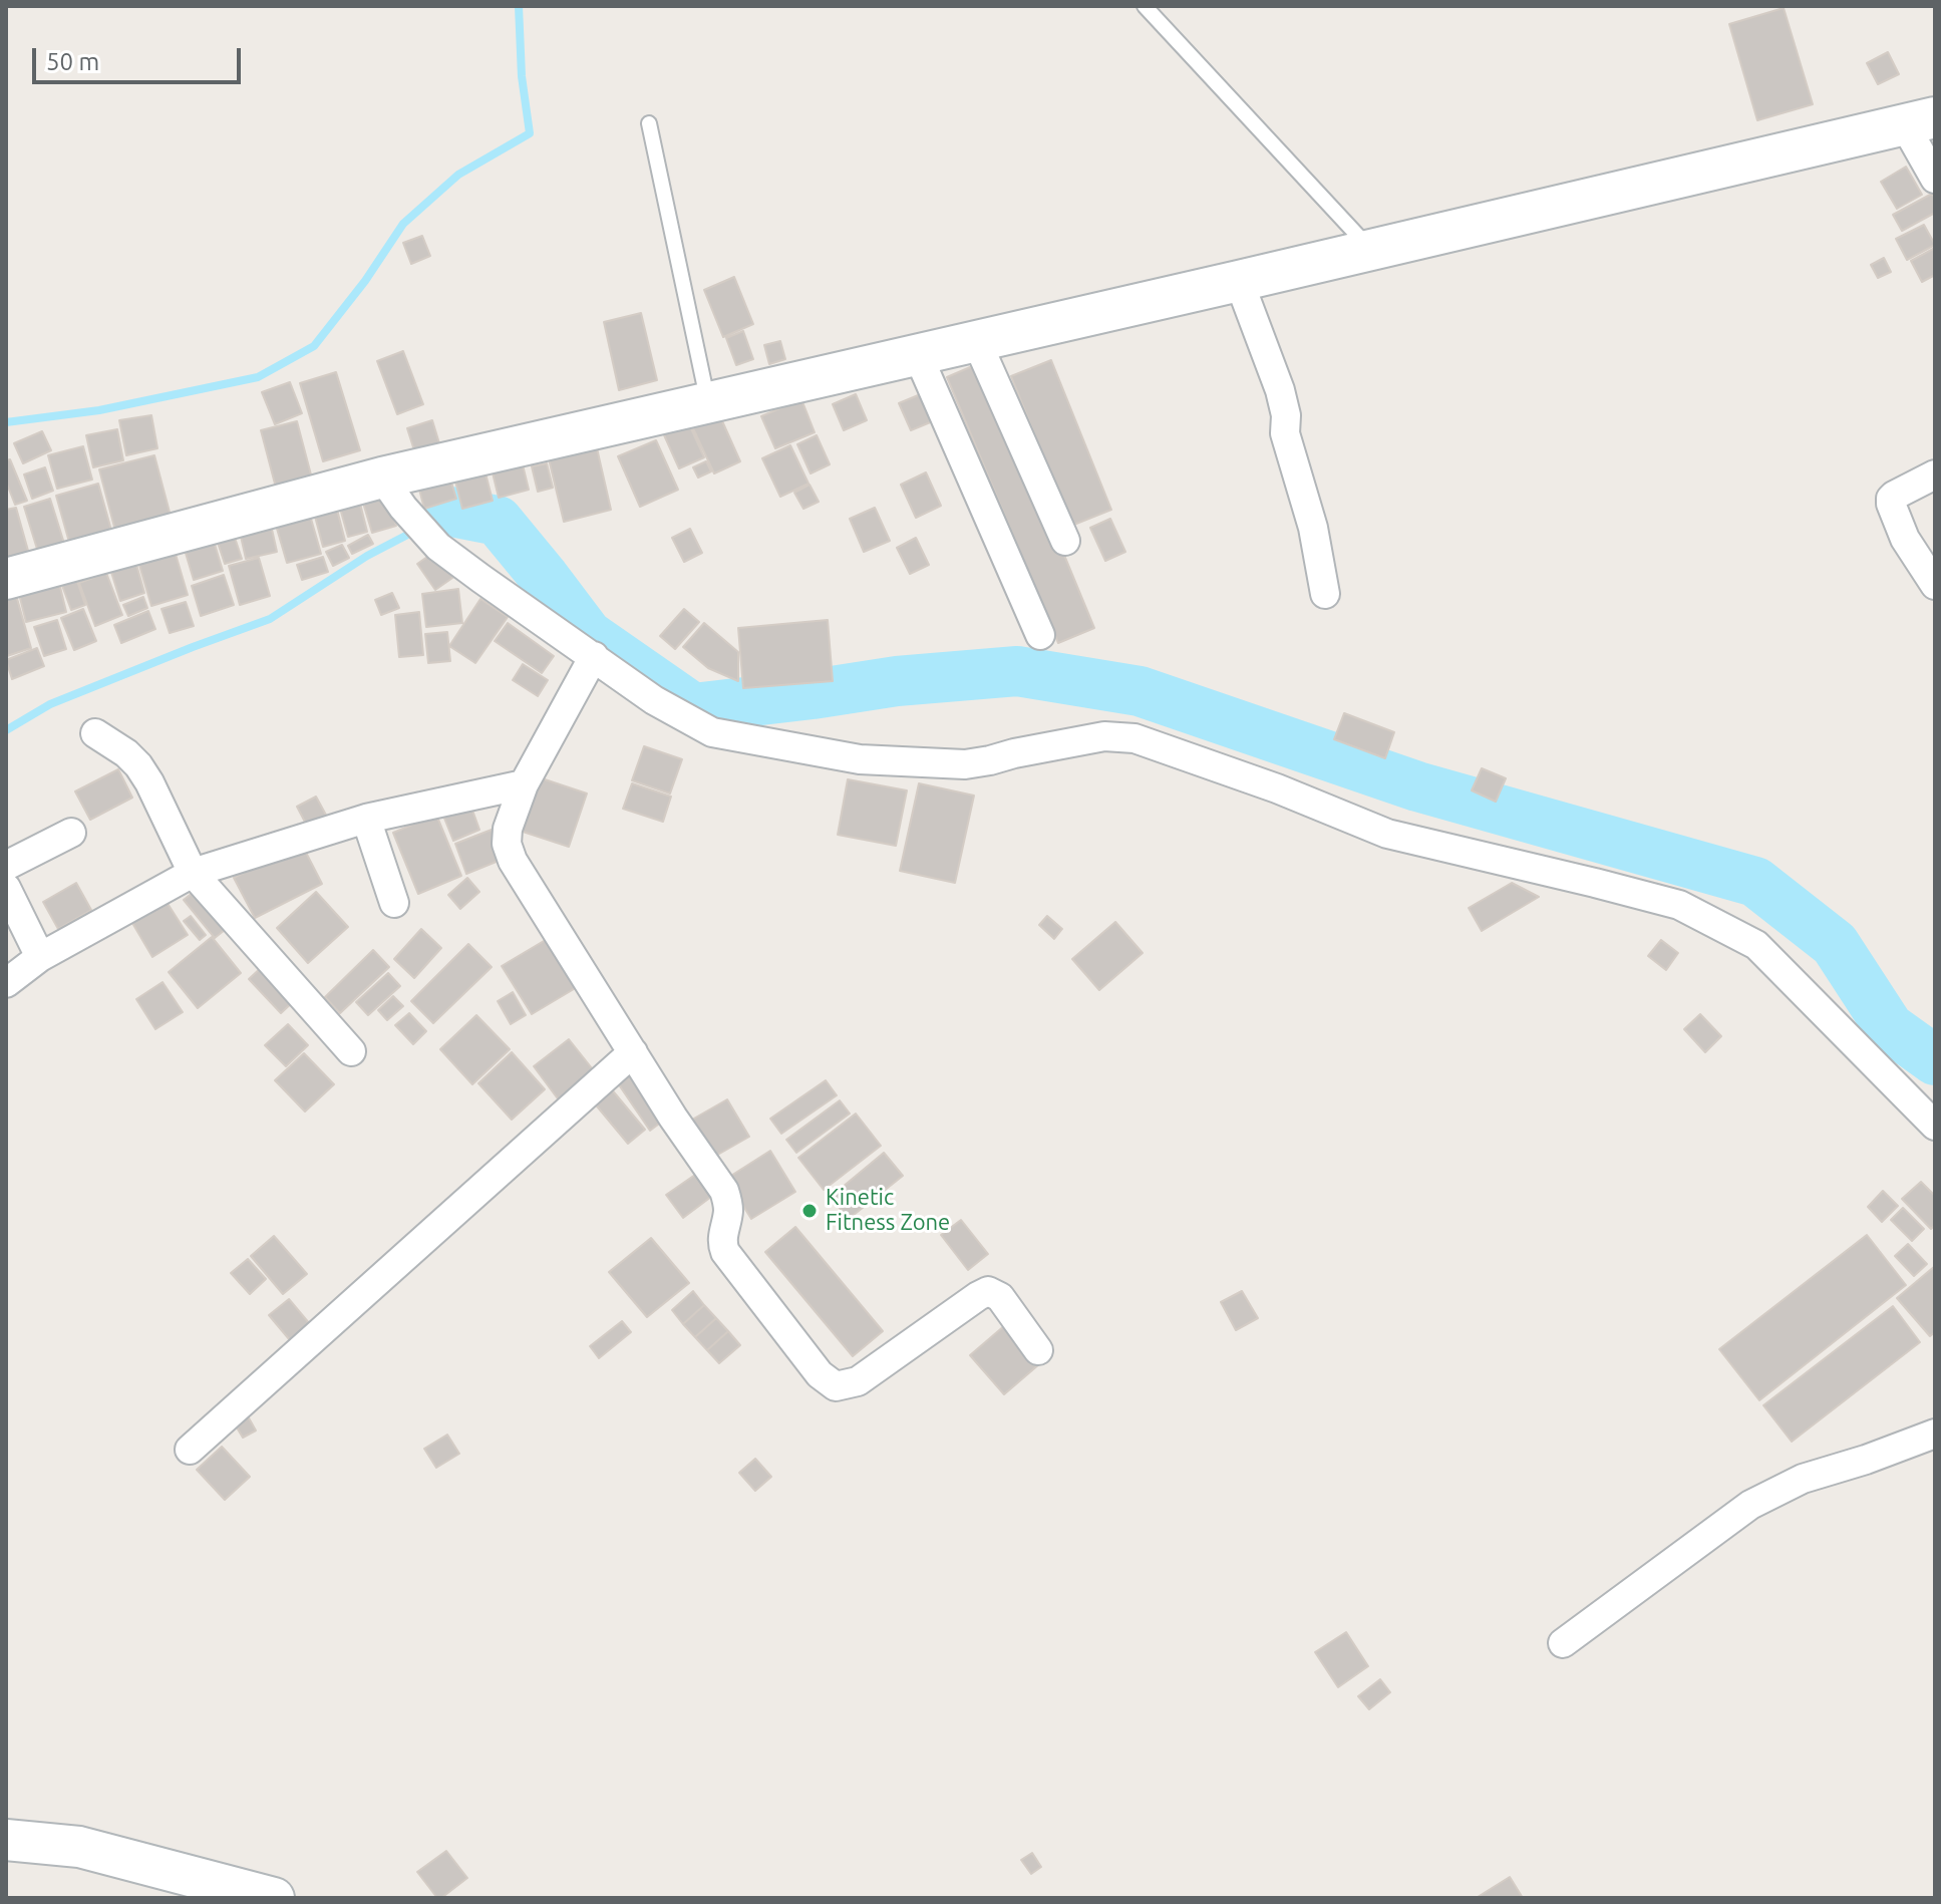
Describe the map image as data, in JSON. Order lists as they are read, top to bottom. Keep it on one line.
{"places":["Kinetic Fitness Zone"],"scale_bar":"50 m"}
